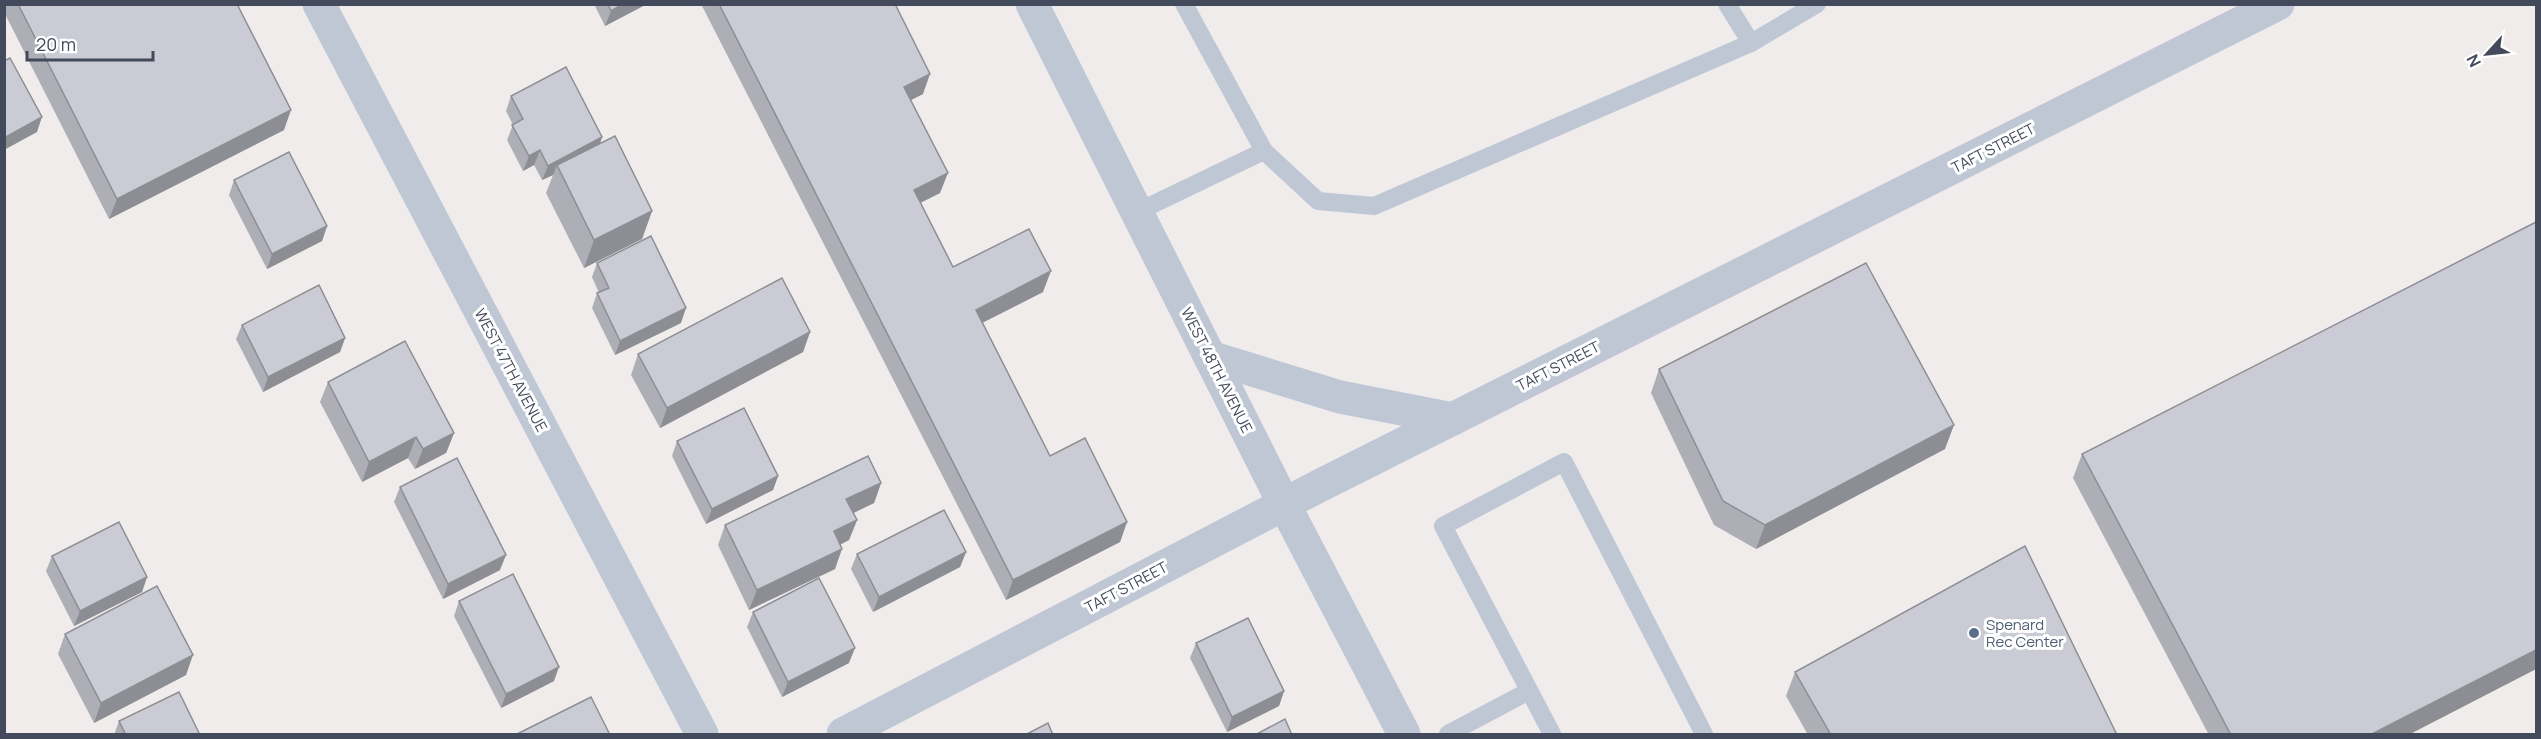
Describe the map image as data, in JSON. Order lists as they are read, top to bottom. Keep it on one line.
{"streets":{"street":["TAFT STREET","WEST 47TH AVENUE","WEST 48TH AVENUE"]},"crossings":[["TAFT STREET","WEST 48TH AVENUE"]],"places":["Spenard Rec Center"],"scale_bar":"20 m","north":"bottom left"}
